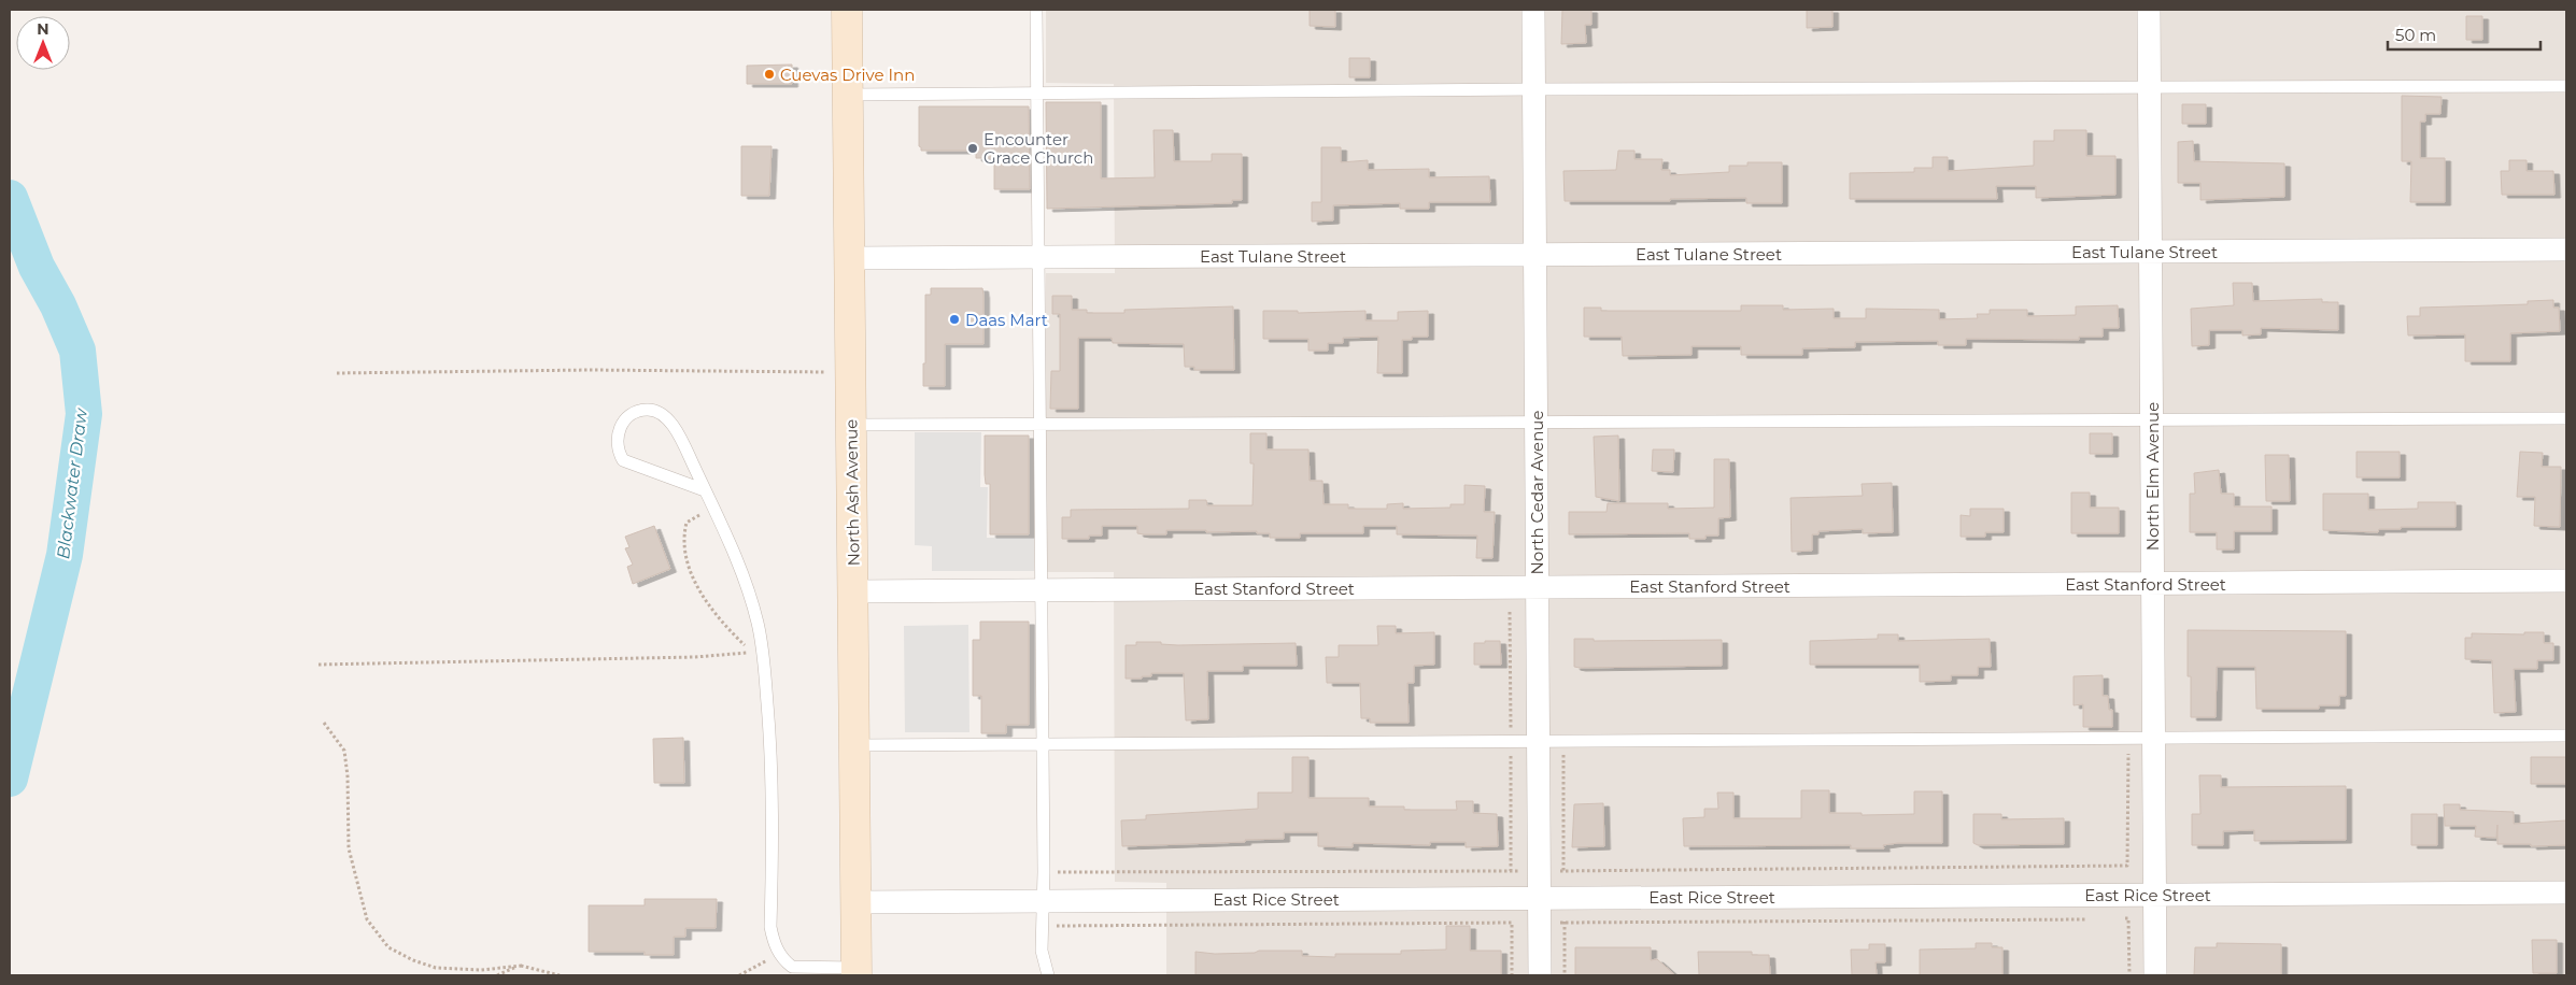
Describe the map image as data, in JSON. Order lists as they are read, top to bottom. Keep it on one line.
{"streets":{"street":["East Tulane Street","North Elm Avenue","North Ash Avenue","North Cedar Avenue","East Stanford Street","East Rice Street"]},"crossings":[["East Tulane Street","North Elm Avenue"],["East Tulane Street","North Ash Avenue"],["East Tulane Street","North Cedar Avenue"],["North Elm Avenue","East Stanford Street"],["North Elm Avenue","East Rice Street"],["North Ash Avenue","East Stanford Street"],["North Ash Avenue","East Rice Street"],["North Cedar Avenue","East Stanford Street"],["North Cedar Avenue","East Rice Street"]],"water":["Blackwater Draw"],"places":["Cuevas Drive Inn","Encounter Grace Church","Daas Mart"],"scale_bar":"50 m","north":"top"}
